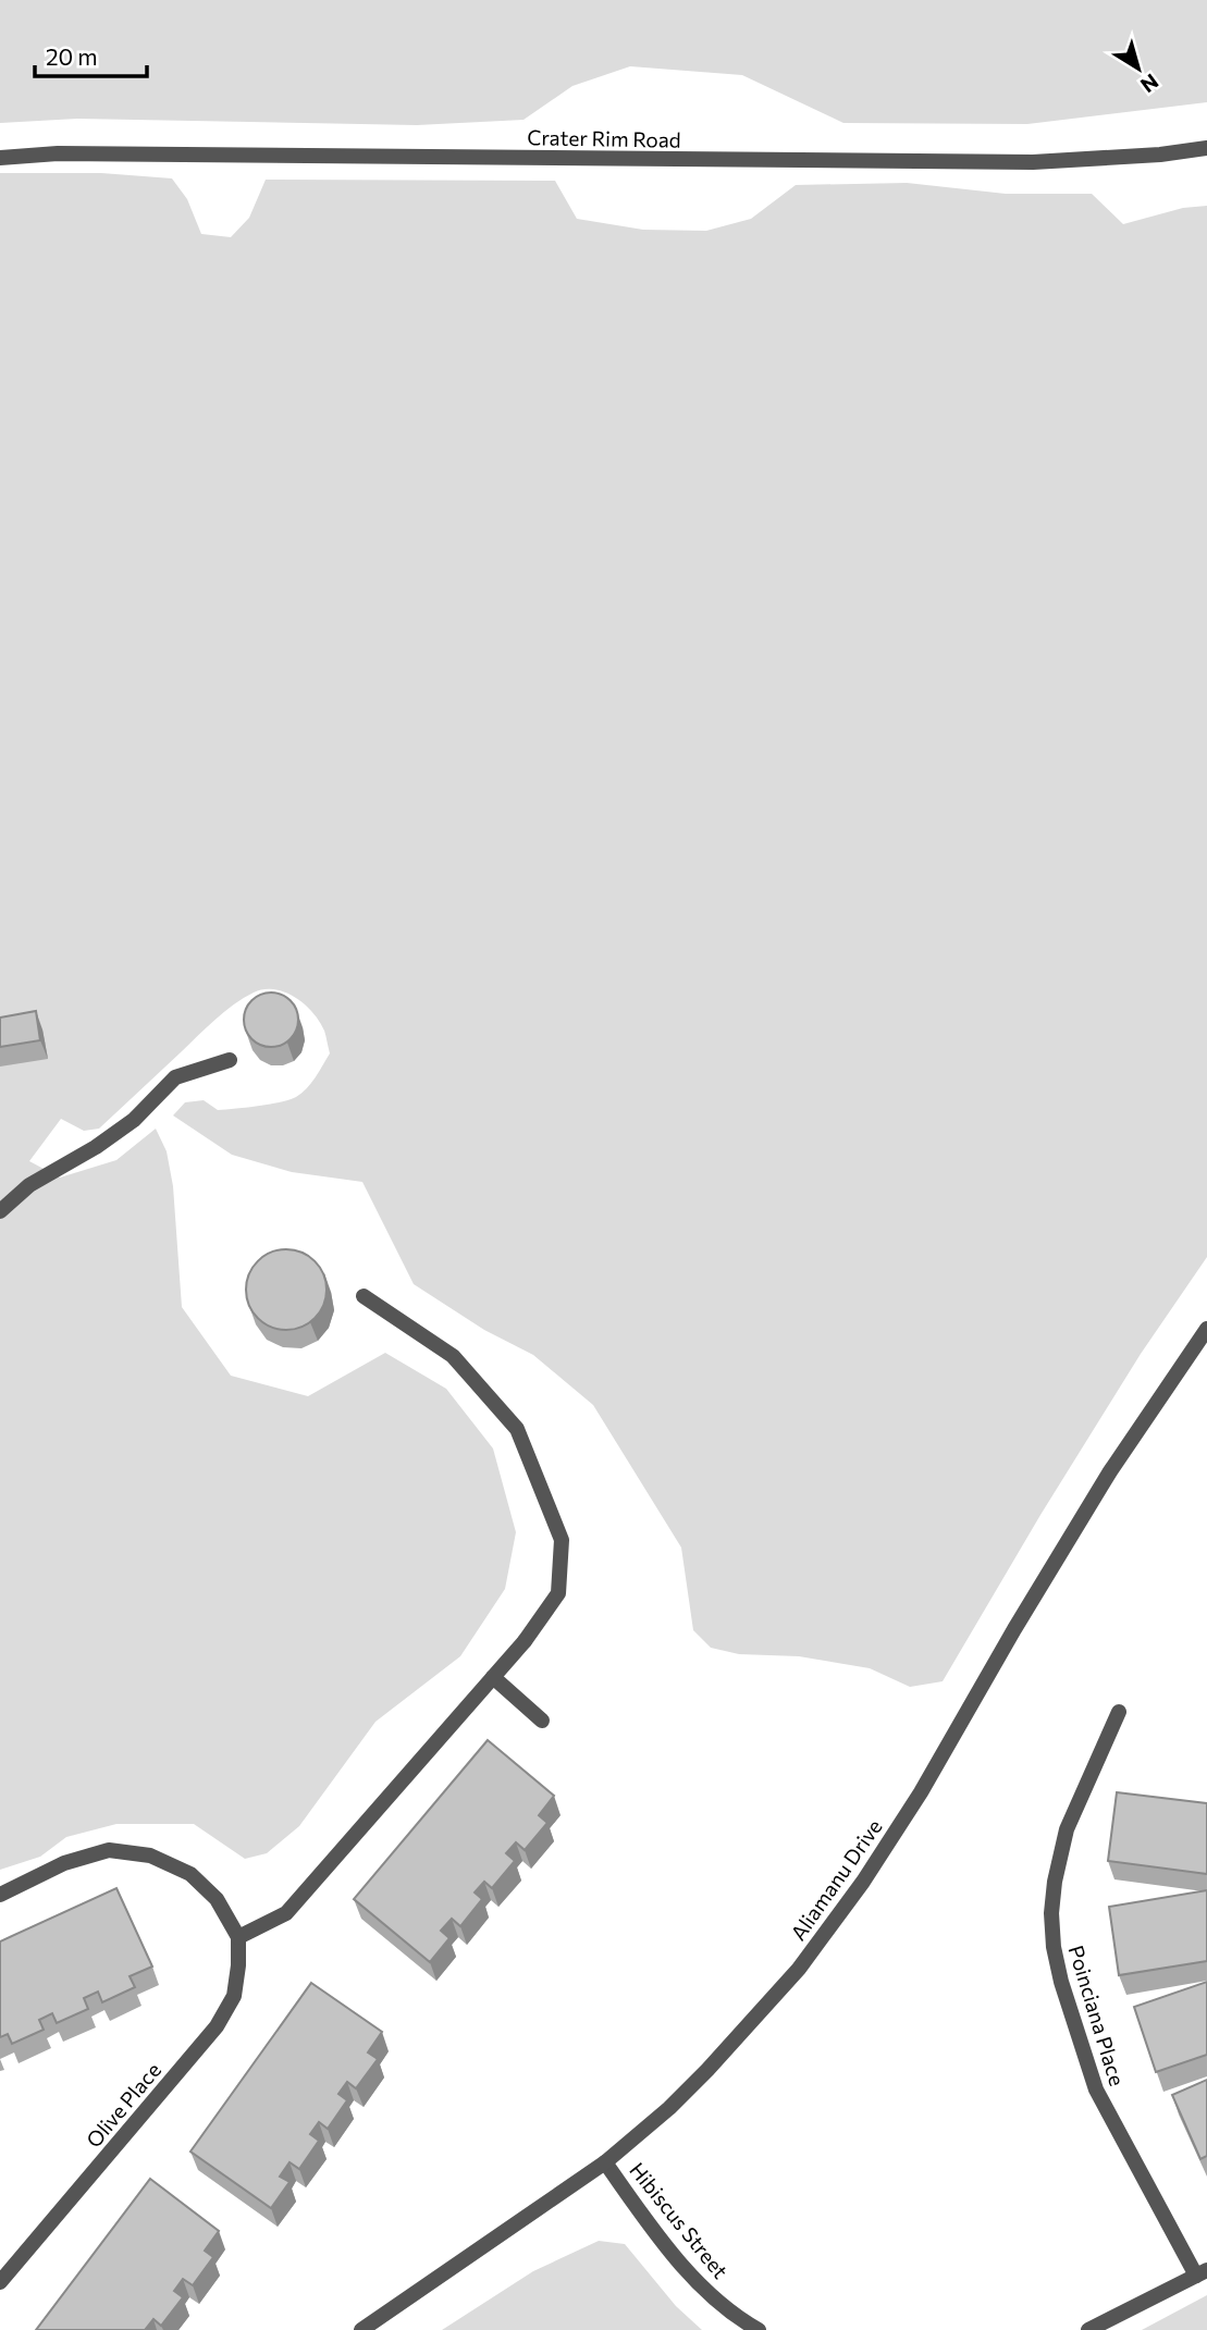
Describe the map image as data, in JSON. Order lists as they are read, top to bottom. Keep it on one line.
{"streets":{"street":["Crater Rim Road","Aliamanu Drive","Poinciana Place","Olive Place","Hibiscus Street"]},"crossings":[["Aliamanu Drive","Hibiscus Street"]],"scale_bar":"20 m","north":"bottom right"}
